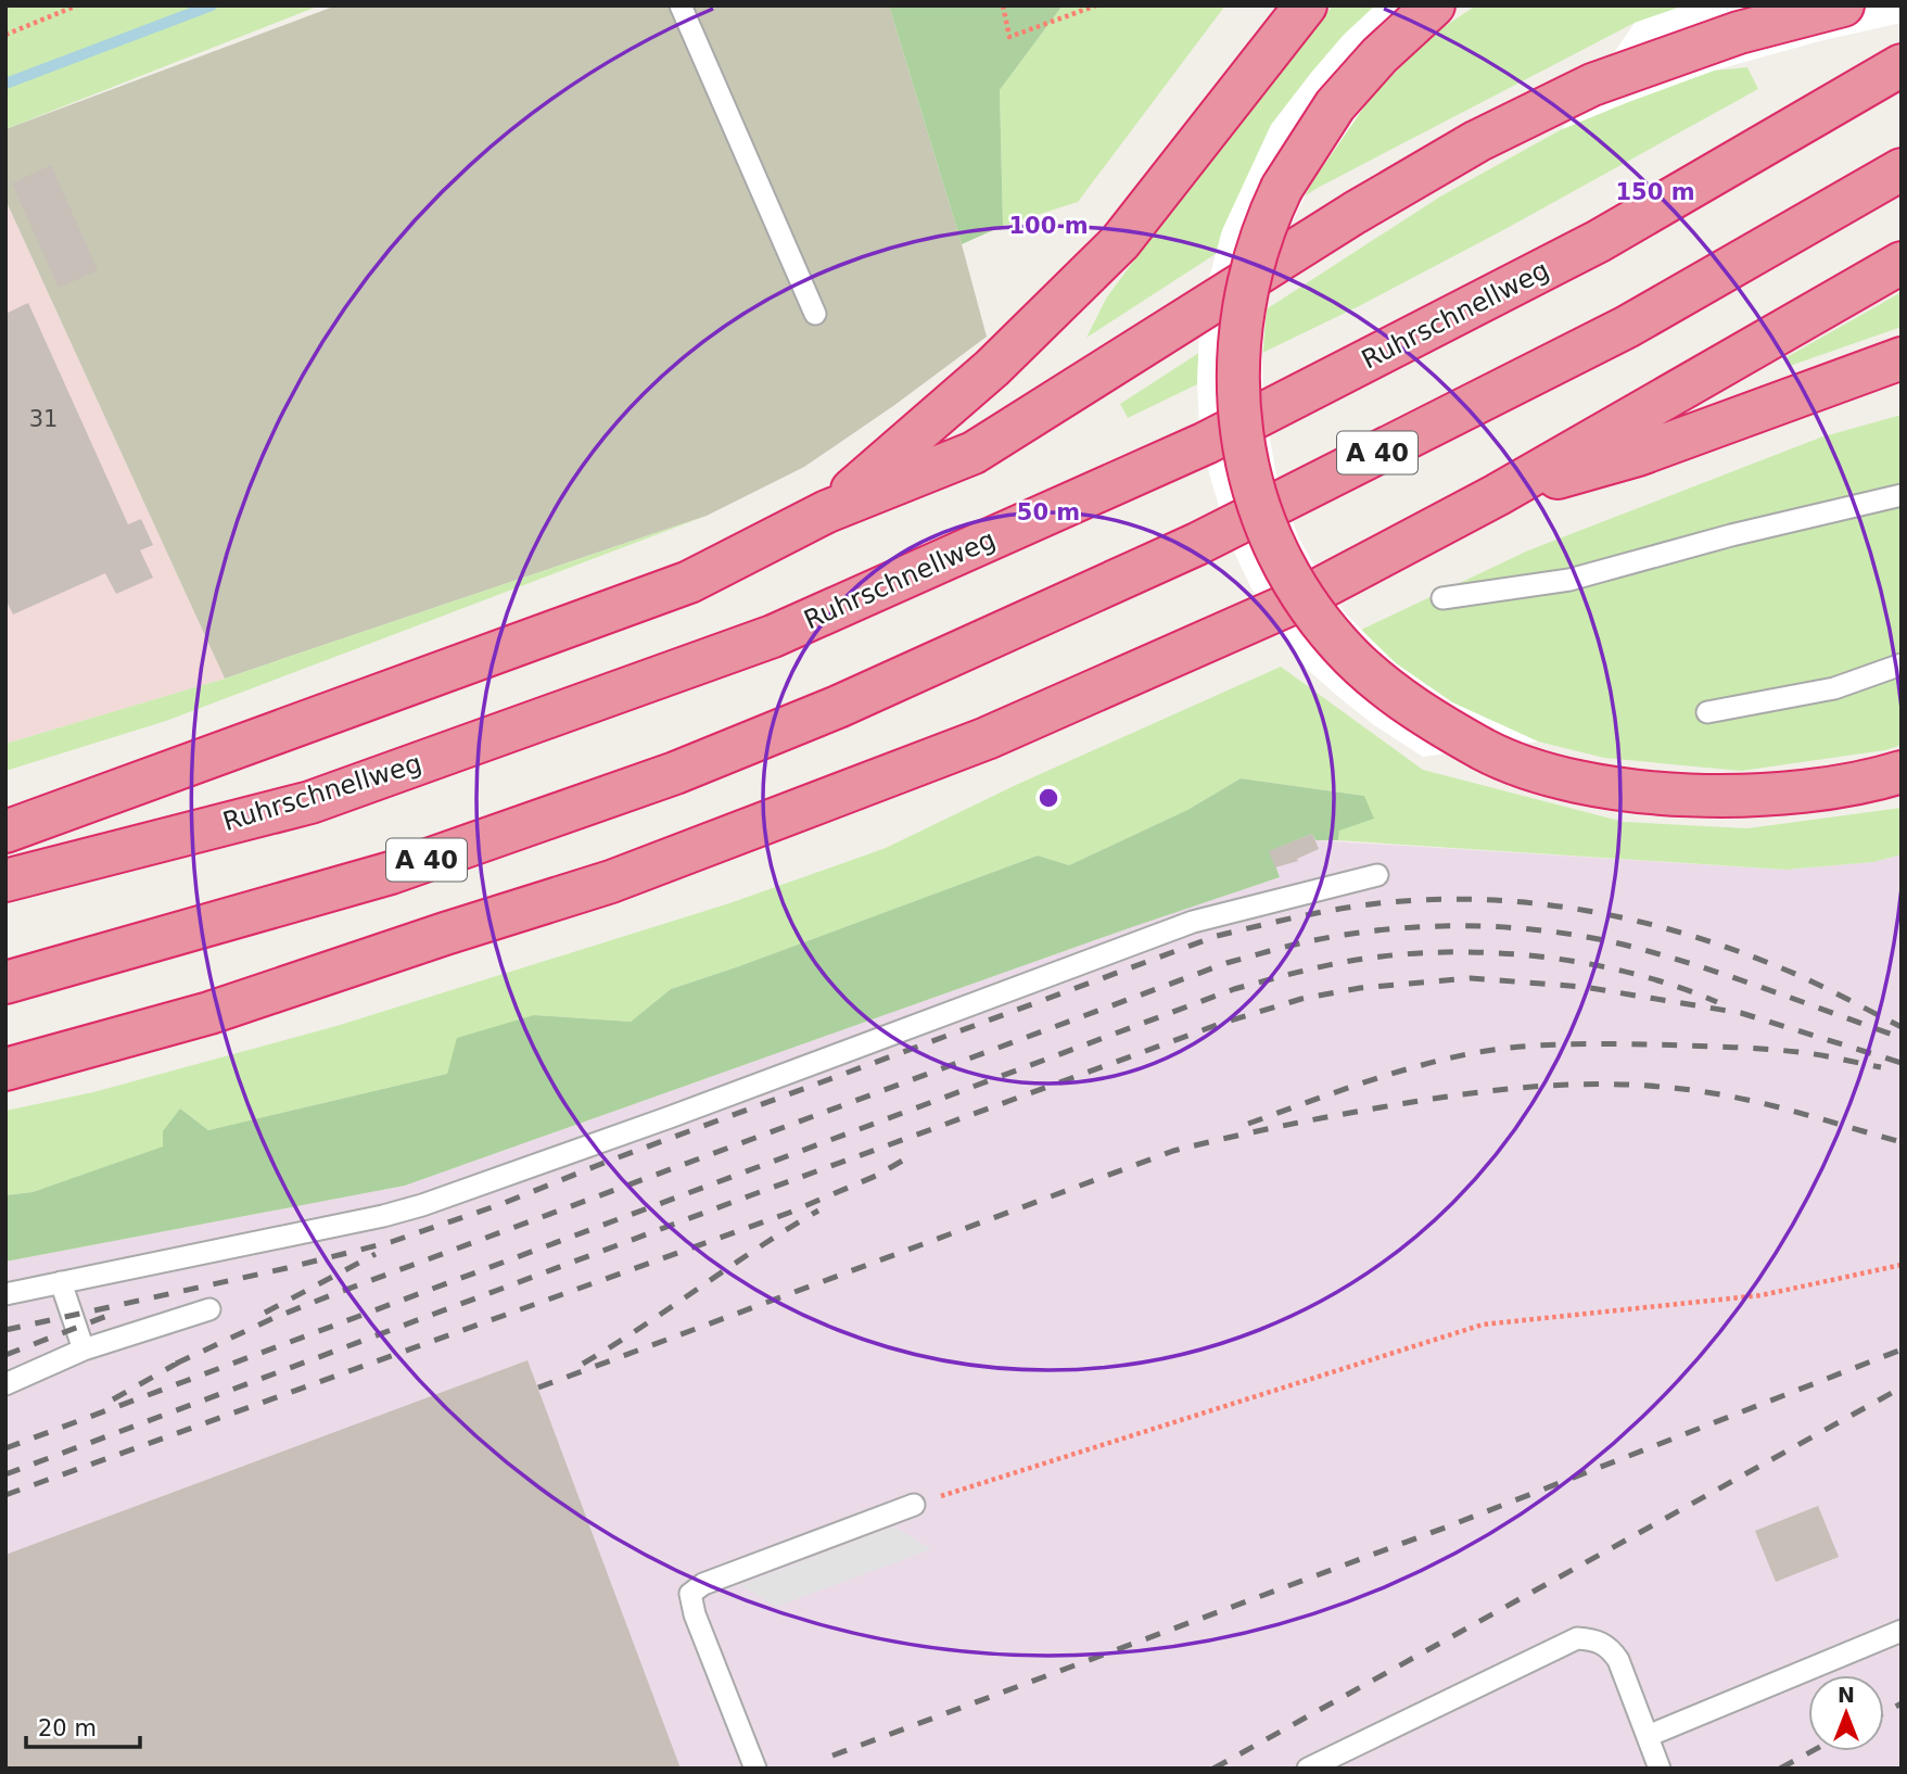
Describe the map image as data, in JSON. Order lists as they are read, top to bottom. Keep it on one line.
{"streets":{"highway":["Ruhrschnellweg","A 40"]},"house_numbers":["31"],"scale_bar":"20 m","north":"top","rings":["150 m","100 m","50 m"]}
